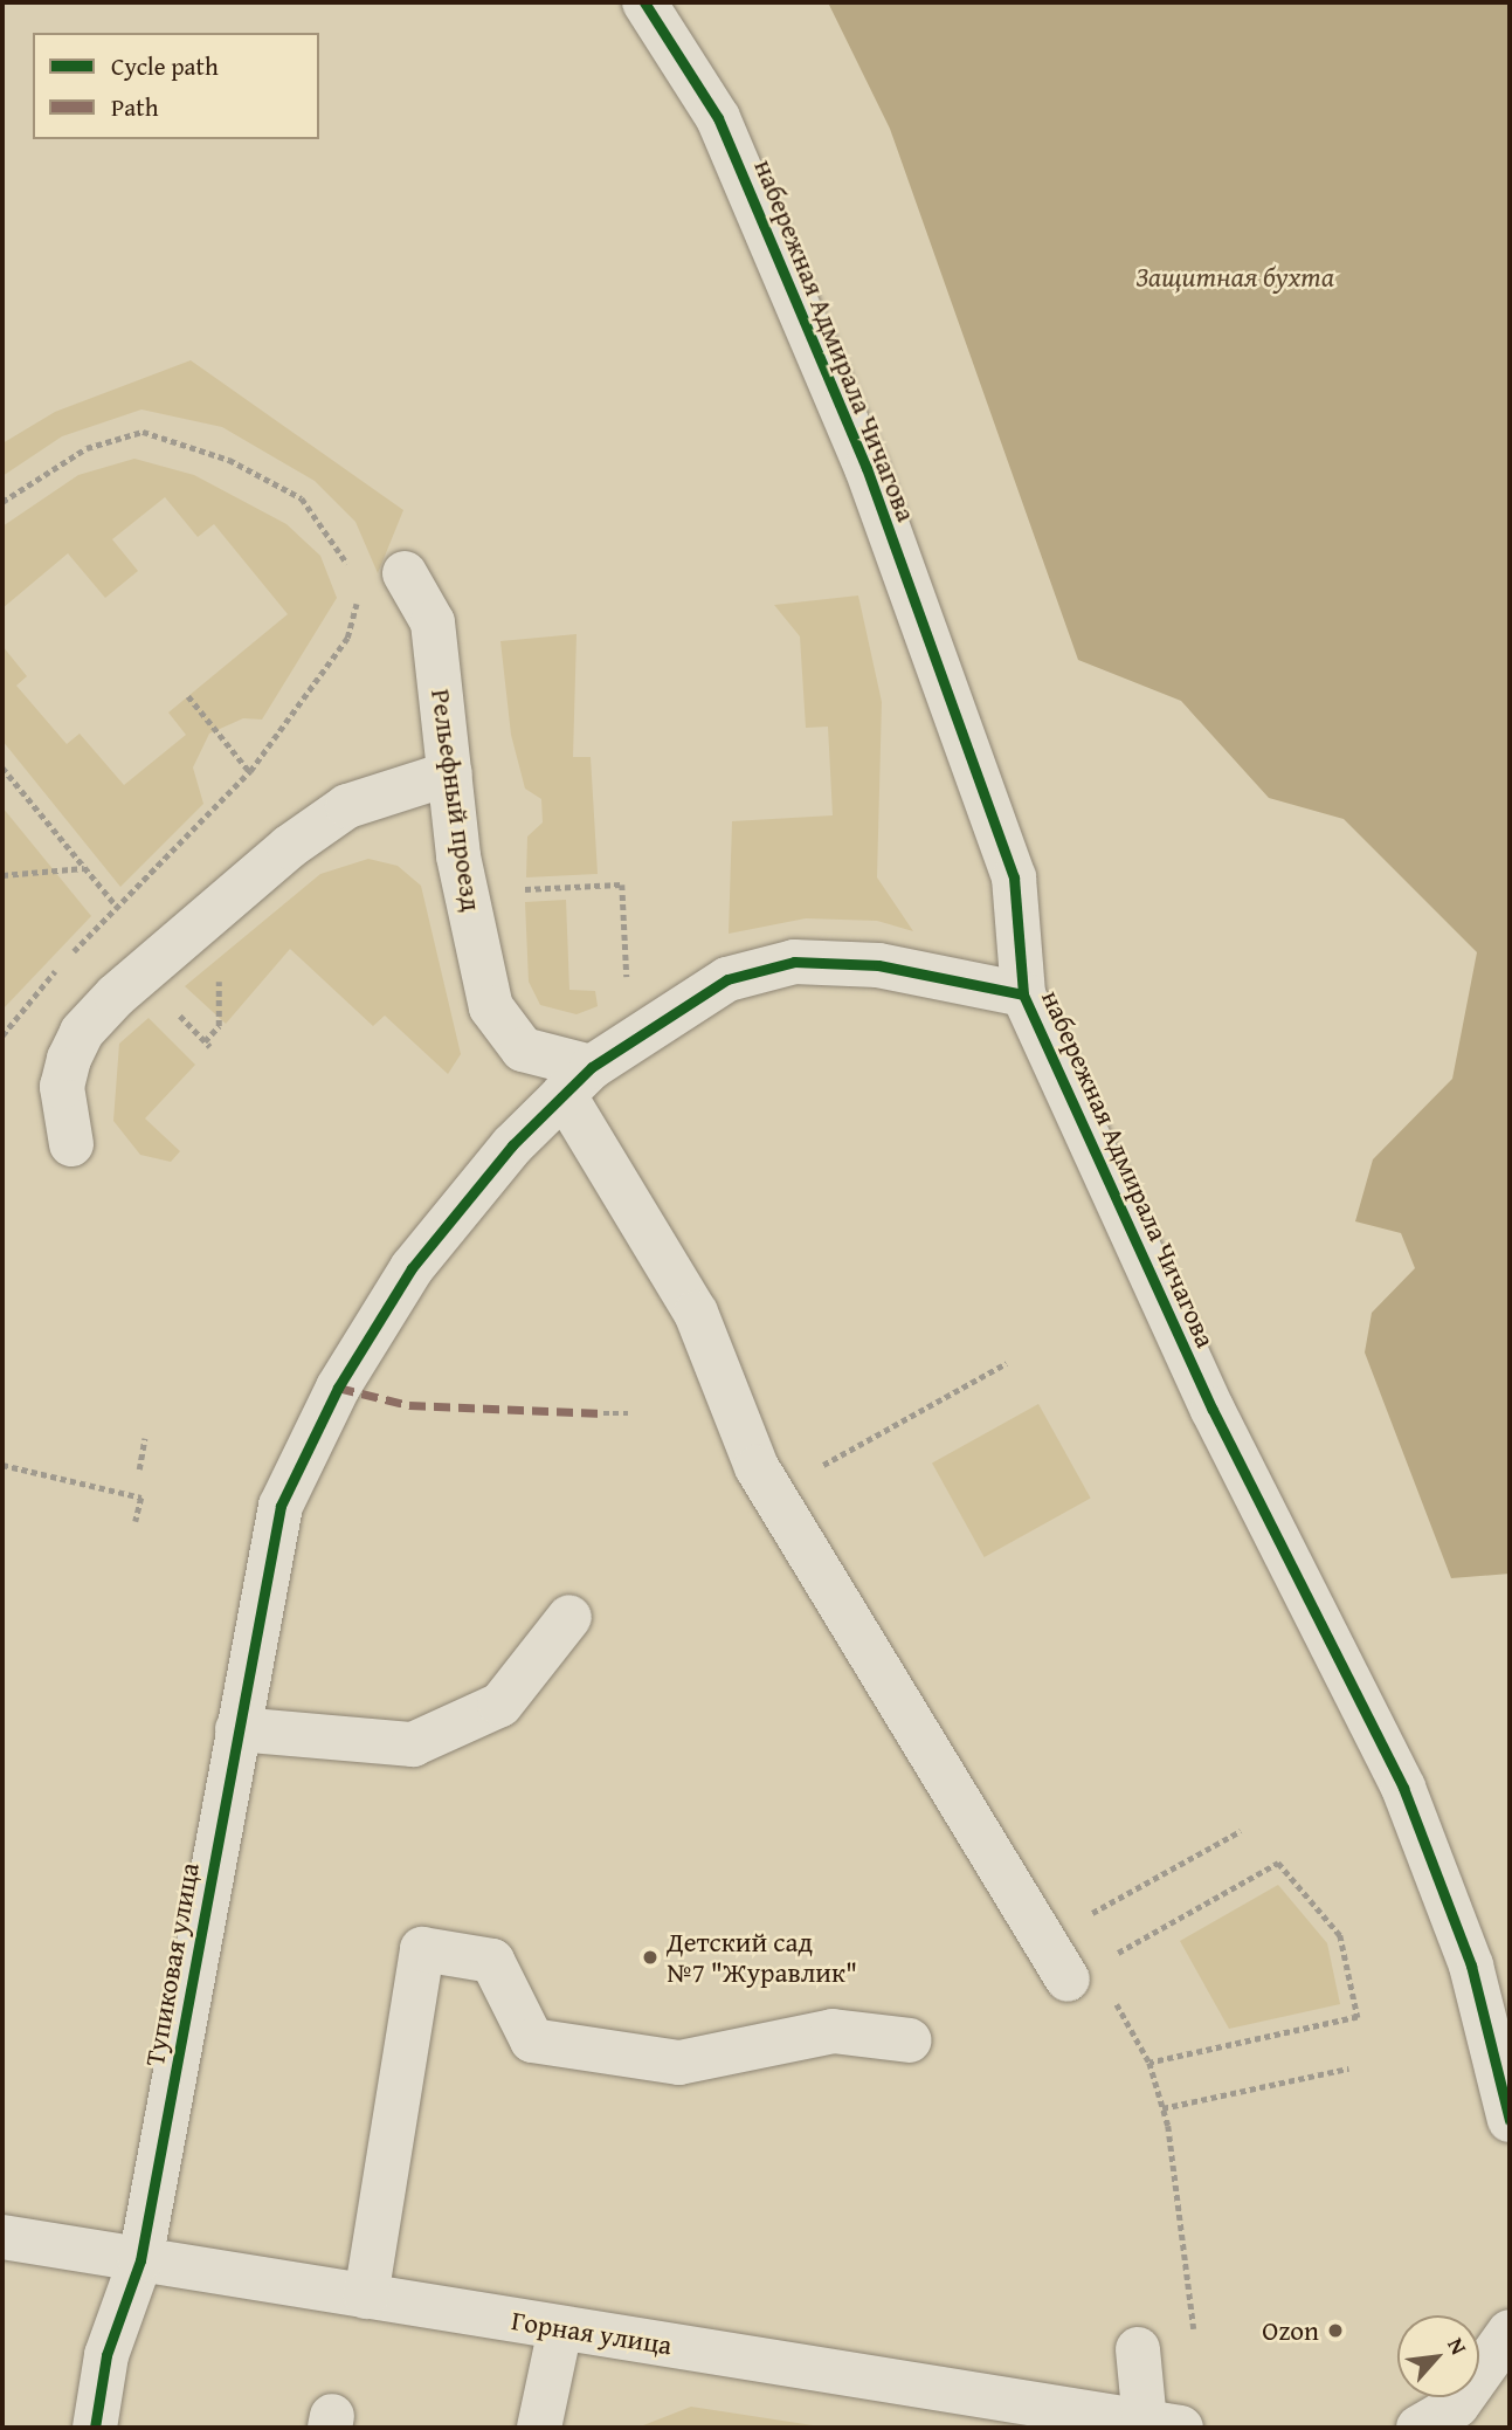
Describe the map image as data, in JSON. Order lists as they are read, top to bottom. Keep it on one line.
{"streets":{"street":["набережная Адмирала Чичагова","Рельефный проезд","Тупиковая улица","Горная улица"]},"crossings":[["Рельефный проезд","Тупиковая улица"],["Тупиковая улица","Горная улица"]],"water":["Защитная бухта"],"places":["Детский сад №7 \"Журавлик\"","Ozon"],"legend":["Cycle path","Path"],"north":"top right"}
